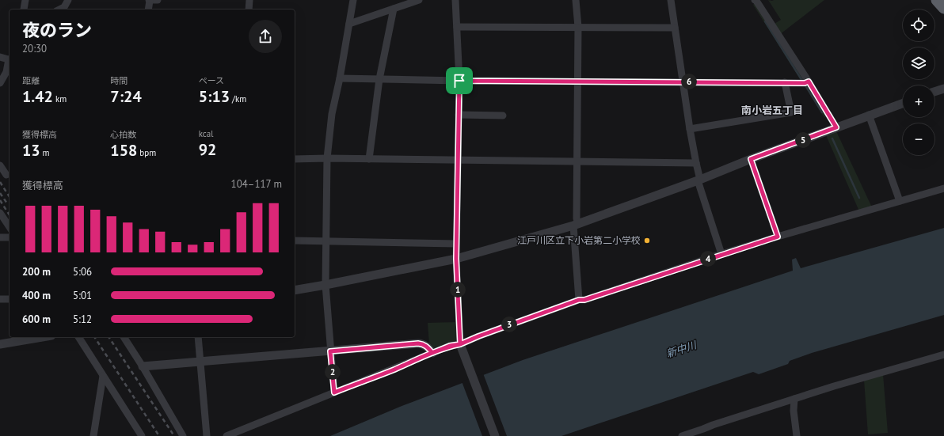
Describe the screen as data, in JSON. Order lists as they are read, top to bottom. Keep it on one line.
{"districts":["南小岩五丁目"],"water":["新中川"],"places":["江戸川区立下小岩第二小学校"],"page":{"map_buttons":["+","−"],"heading":["夜のラン","20:30"],"stats":[["距離","1.42 km"],["時間","7:24"],["ペース","5:13 /km"],["獲得標高","13 m"],["心拍数","158 bpm"],["kcal","92"]],"pins":["6","5","4","1","3","2"],"chart":["獲得標高","104–117 m"],"list":[{"name":"200 m","note":"5:06"},{"name":"400 m","note":"5:01"},{"name":"600 m","note":"5:12"}]}}
